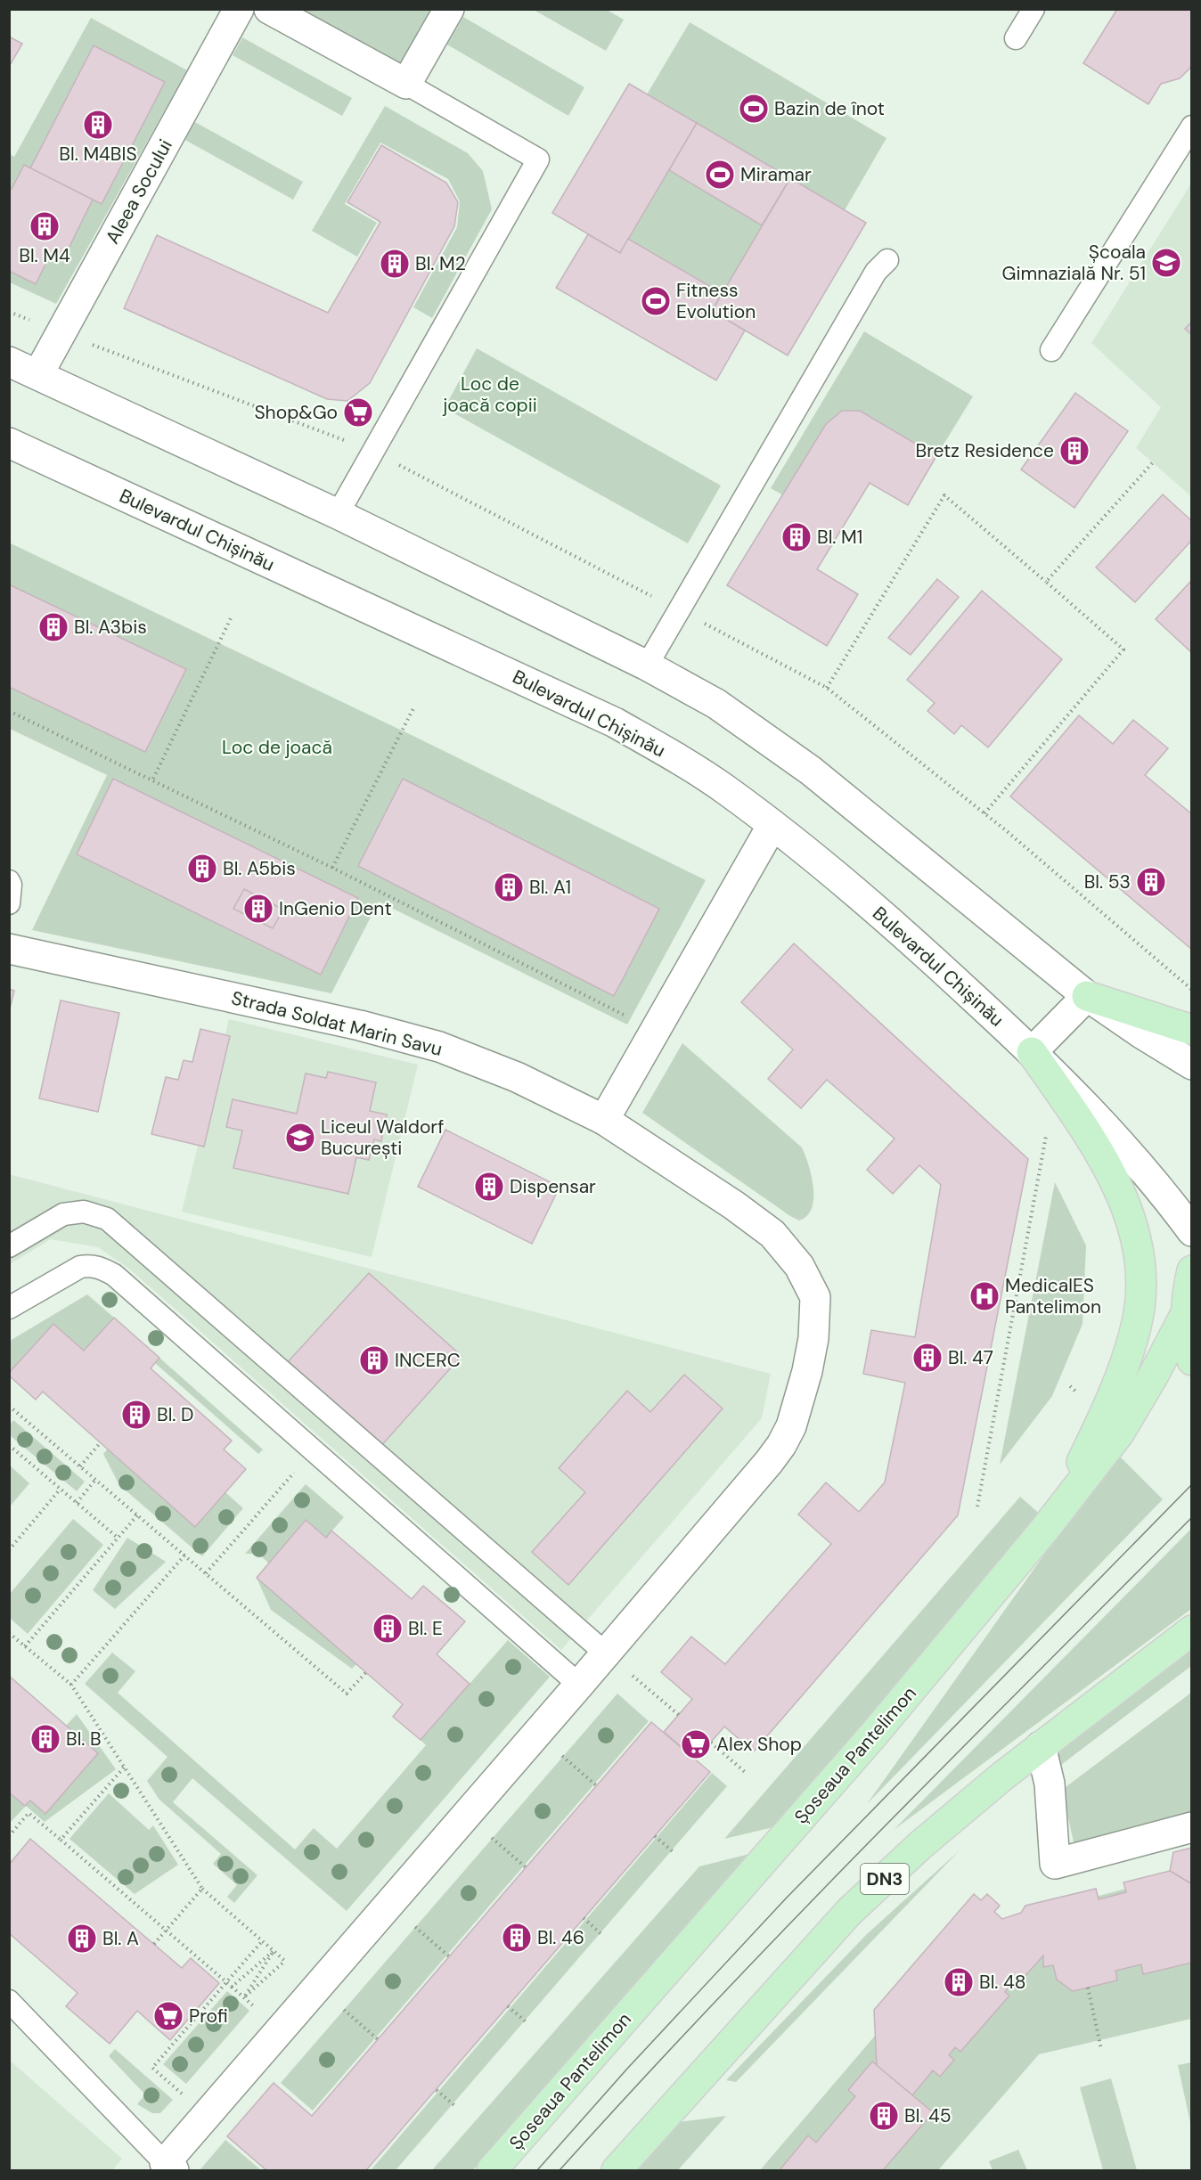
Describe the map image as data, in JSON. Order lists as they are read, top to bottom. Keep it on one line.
{"streets":{"main road":["Șoseaua Pantelimon","DN3"],"street":["Aleea Socului","Bulevardul Chișinău","Strada Soldat Marin Savu"]},"parks":["Loc de joacă copii","Loc de joacă"],"places":{"sports":["Bazin de înot","Miramar","Fitness Evolution"],"building":["Bl. M4BIS","Bl. M4","Bl. M2","Bretz Residence","Bl. M1","Bl. A3bis","Bl. A5bis","Bl. 53","Bl. A1","InGenio Dent","Dispensar","Bl. 47","INCERC","Bl. D","Bl. E","Bl. B","Bl. 46","Bl. A","Bl. 48","Bl. 45"],"school or university":["Școala Gimnazială Nr. 51","Liceul Waldorf București"],"supermarket":["Shop&Go","Alex Shop","Profi"],"hospital":["MedicalES Pantelimon"]}}
